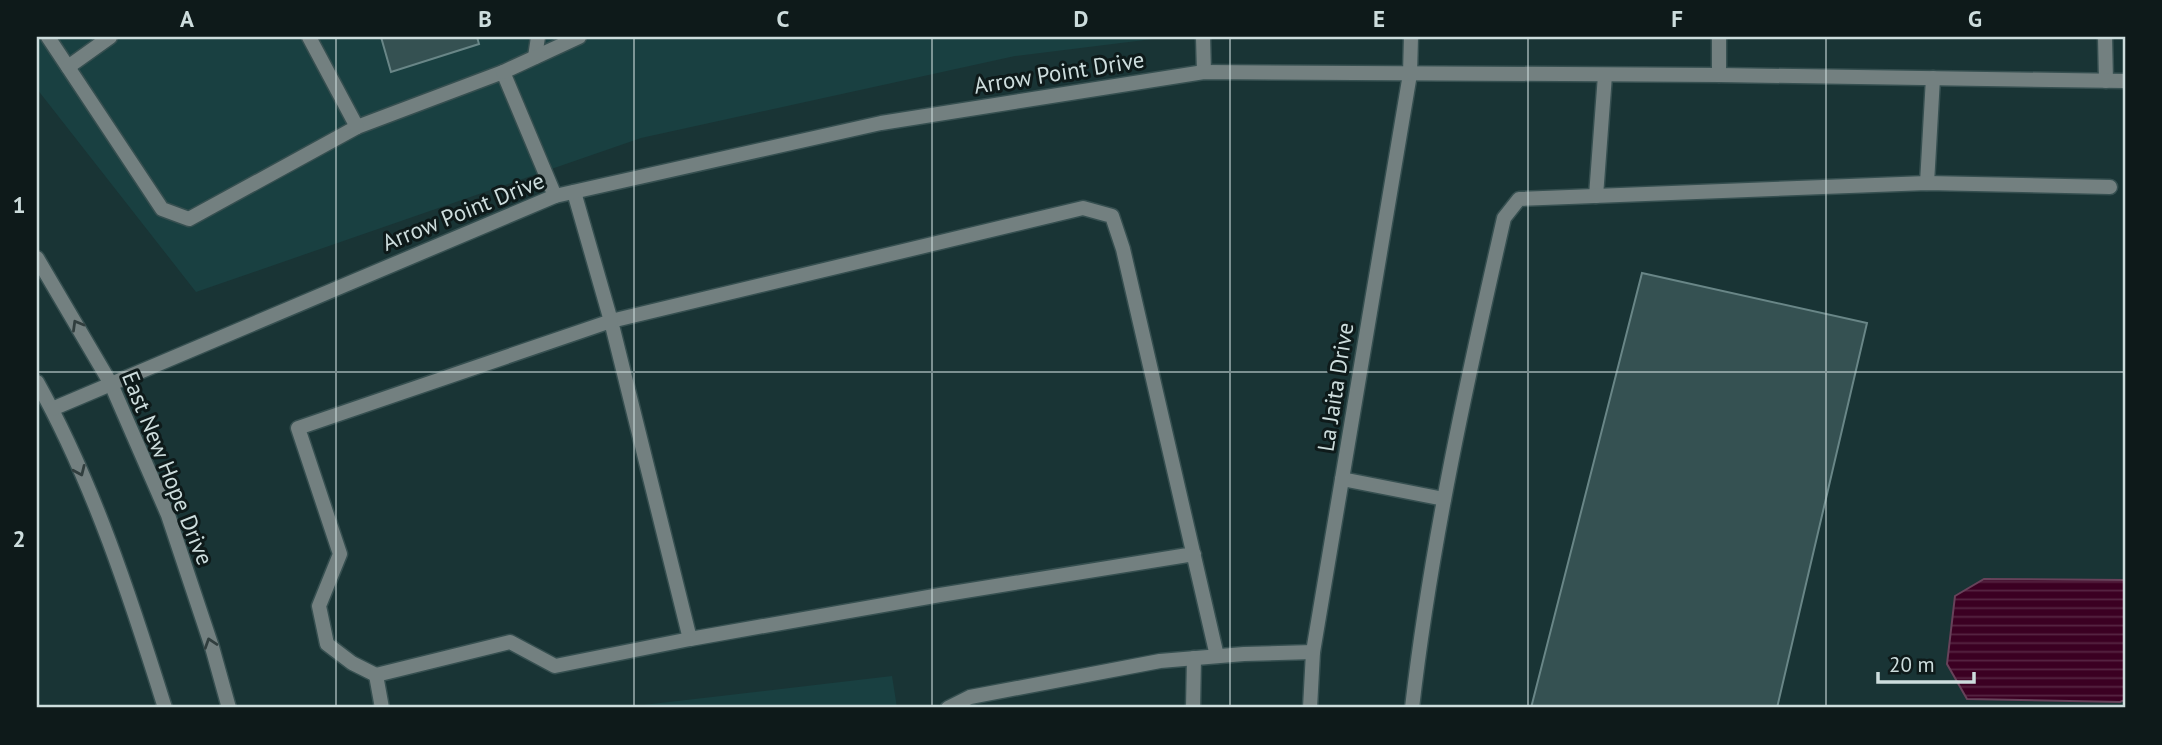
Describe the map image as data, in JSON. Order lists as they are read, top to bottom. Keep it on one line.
{"streets":{"street":["Arrow Point Drive","La Jaita Drive","East New Hope Drive"]},"crossings":[["Arrow Point Drive","La Jaita Drive"],["Arrow Point Drive","East New Hope Drive"]],"scale_bar":"20 m","grid":{"columns":["A","B","C","D","E","F","G"],"rows":["1","2"]}}
